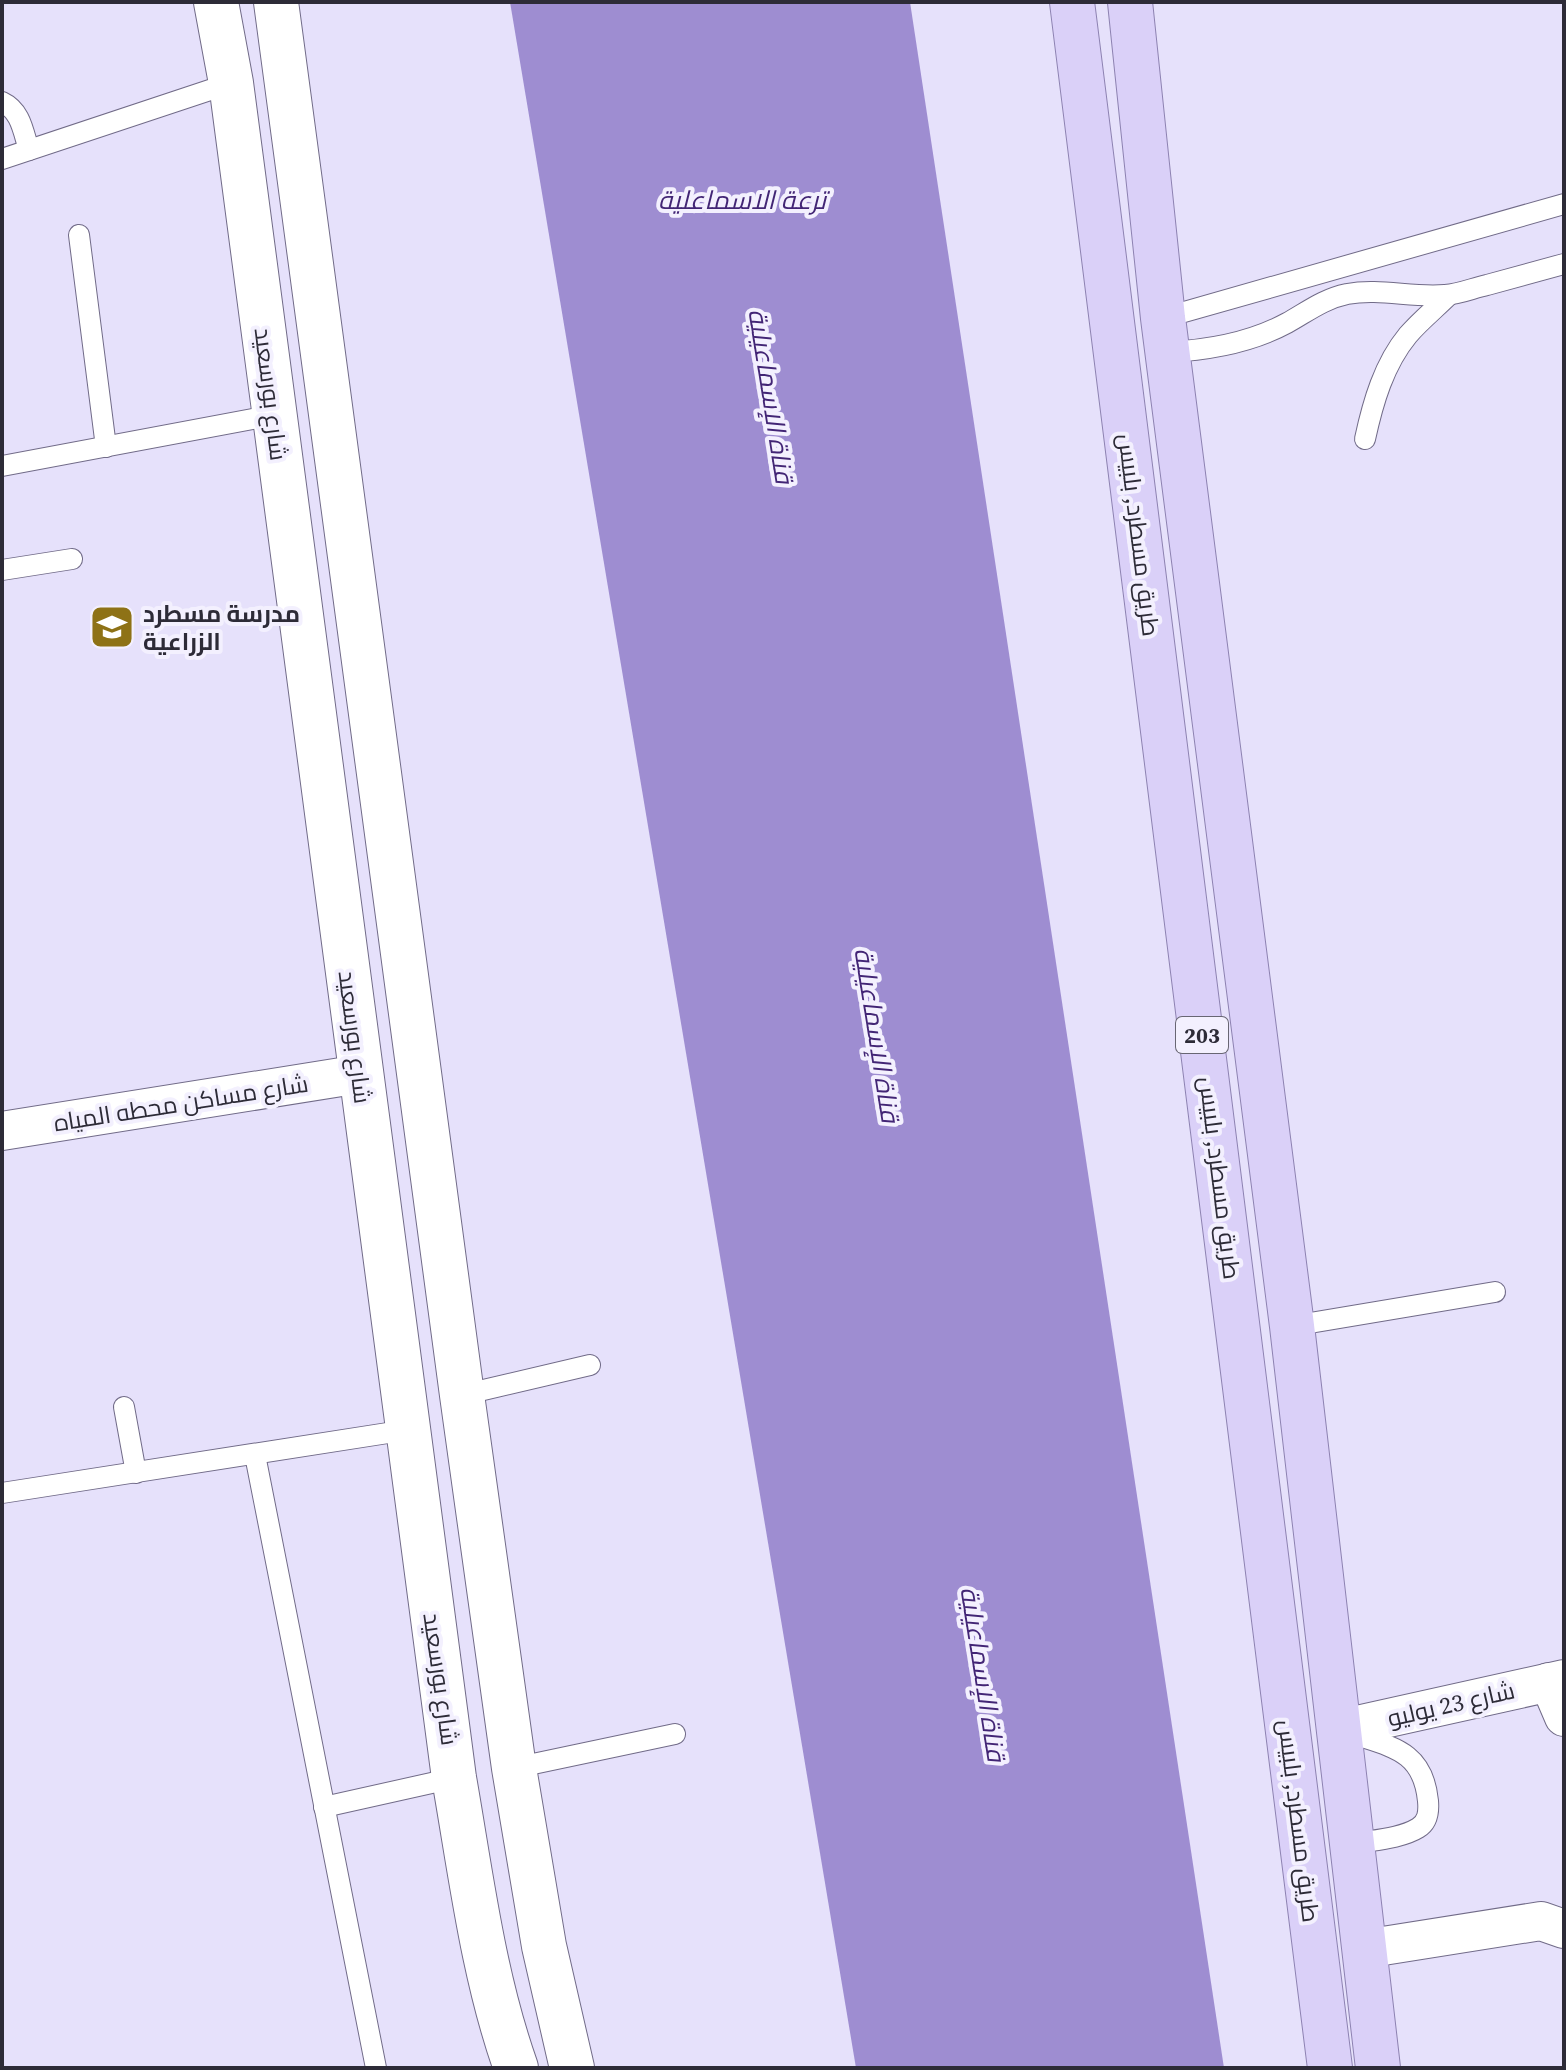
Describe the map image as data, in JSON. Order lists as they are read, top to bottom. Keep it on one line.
{"streets":{"main road":["شارع بورسعيد","طريق مسطرد, بلبيس","203"],"street":["شارع مساكن محطه المياه","شارع 23 يوليو"]},"crossings":[["شارع بورسعيد","شارع مساكن محطه المياه"],["طريق مسطرد, بلبيس","شارع 23 يوليو"]],"water":["ترعة الاسماعلية","قناة الإسماعيلية"],"places":{"school or university":["مدرسة مسطرد الزراعية"]}}
